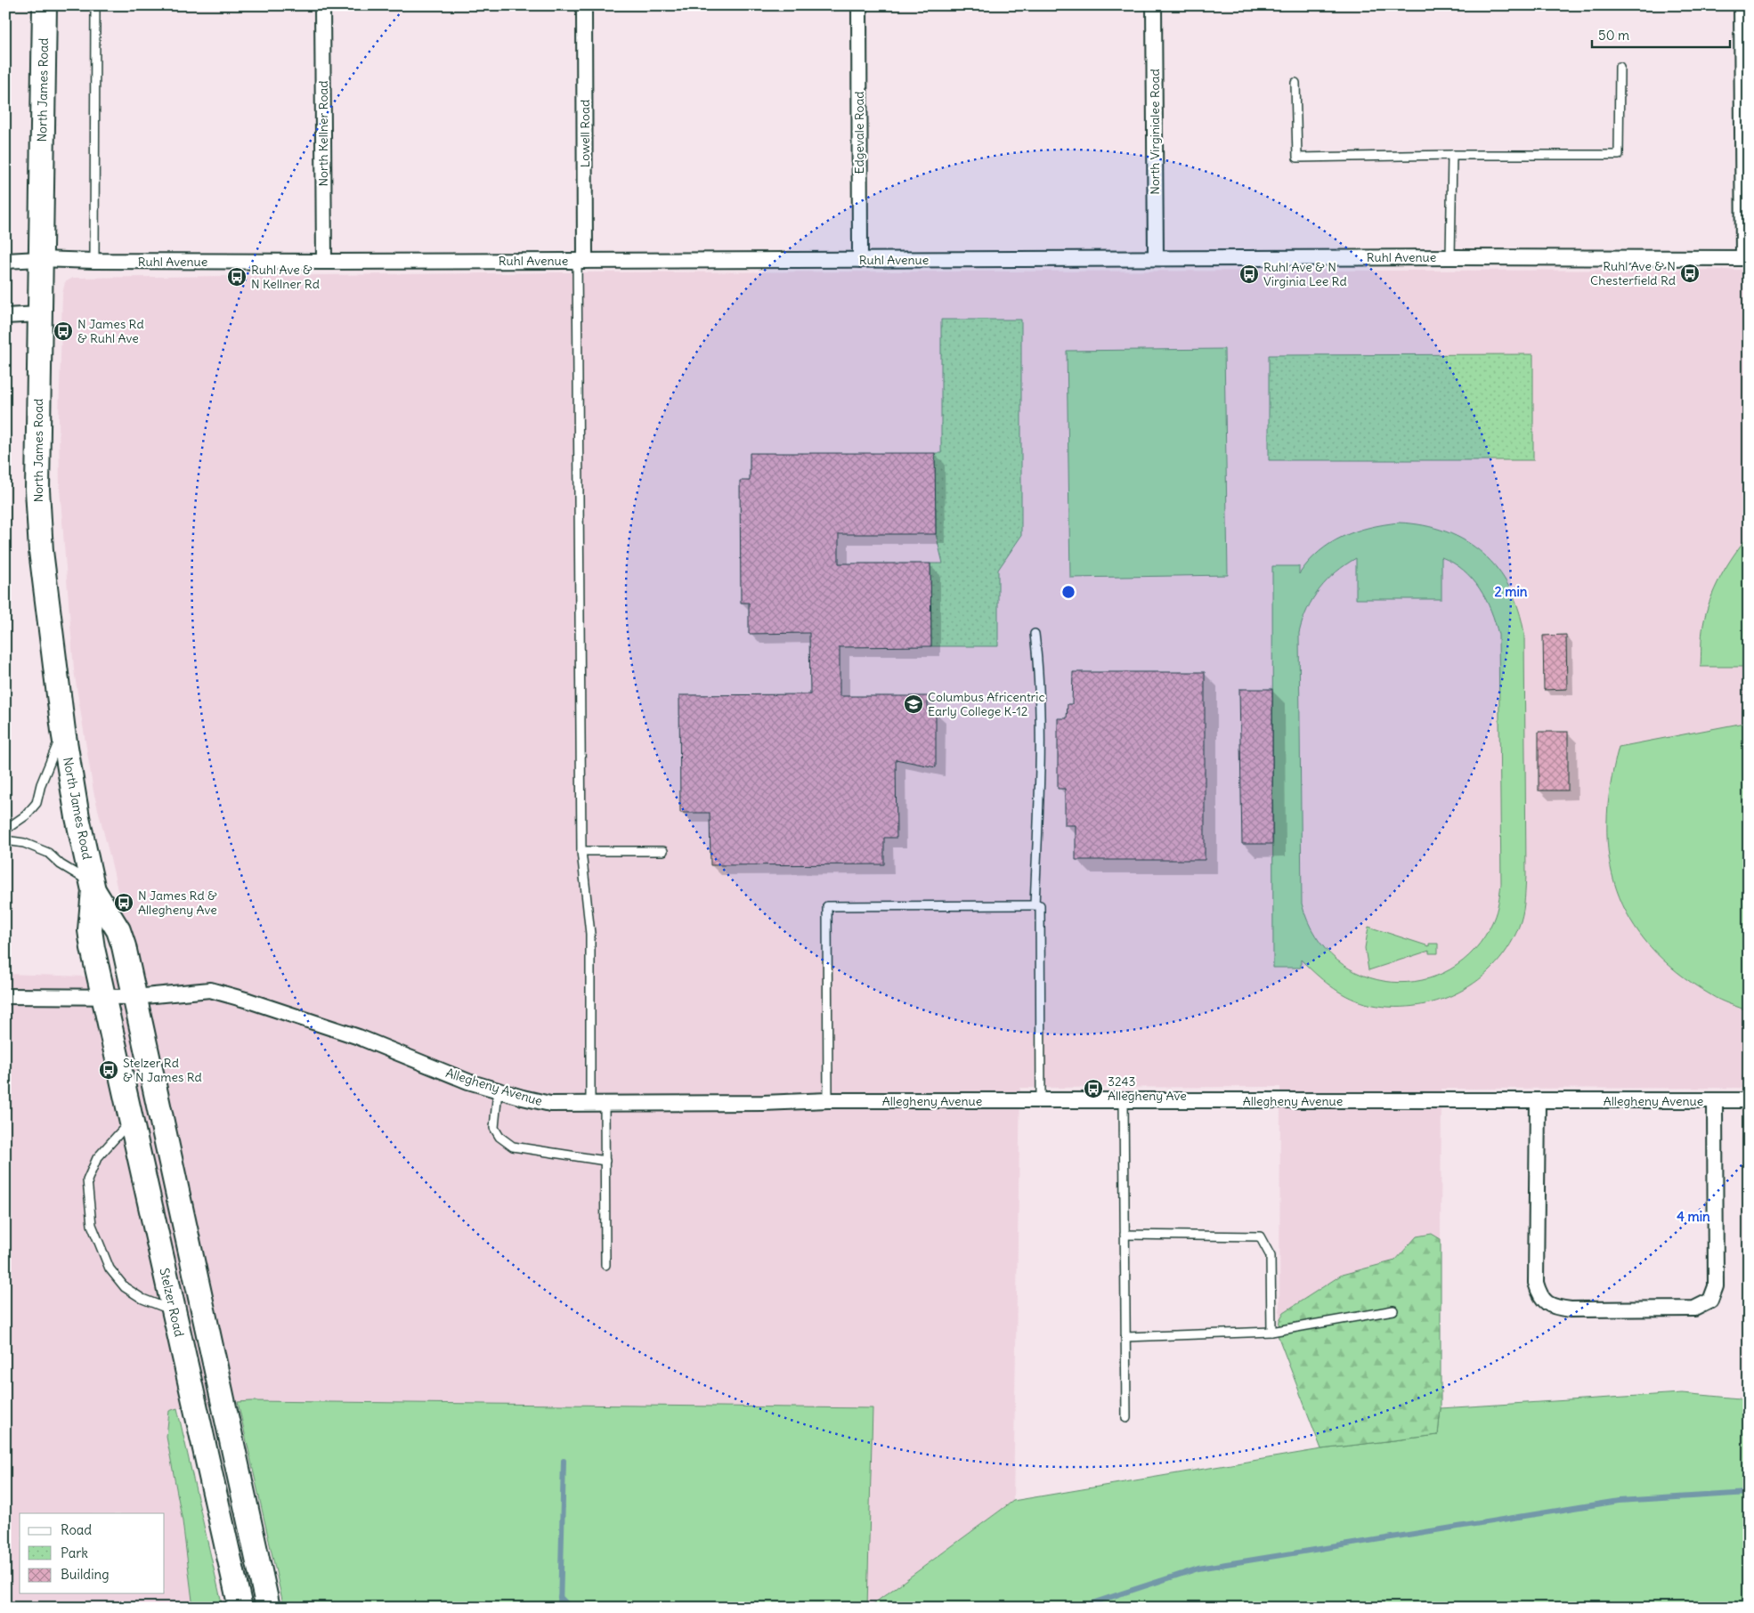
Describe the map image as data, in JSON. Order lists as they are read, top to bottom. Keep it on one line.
{"streets":{"main road":["North James Road","Stelzer Road"],"street":["North Virginialee Road","Edgevale Road","North Kellner Road","Lowell Road","Ruhl Avenue","Allegheny Avenue"]},"crossings":[["North James Road","Ruhl Avenue"],["North James Road","Allegheny Avenue"],["North James Road","Stelzer Road"],["North Virginialee Road","Ruhl Avenue"],["Edgevale Road","Ruhl Avenue"],["North Kellner Road","Ruhl Avenue"],["Lowell Road","Ruhl Avenue"]],"places":{"bus stop":["Ruhl Ave & N Chesterfield Rd","Ruhl Ave & N Virginia Lee Rd","Ruhl Ave & N Kellner Rd","N James Rd & Ruhl Ave","N James Rd & Allegheny Ave","Stelzer Rd & N James Rd","3243 Allegheny Ave"],"school or university":["Columbus Africentric Early College K-12"]},"legend":["Road","Park","Building"],"scale_bar":"50 m","rings":["2 min","4 min"]}
